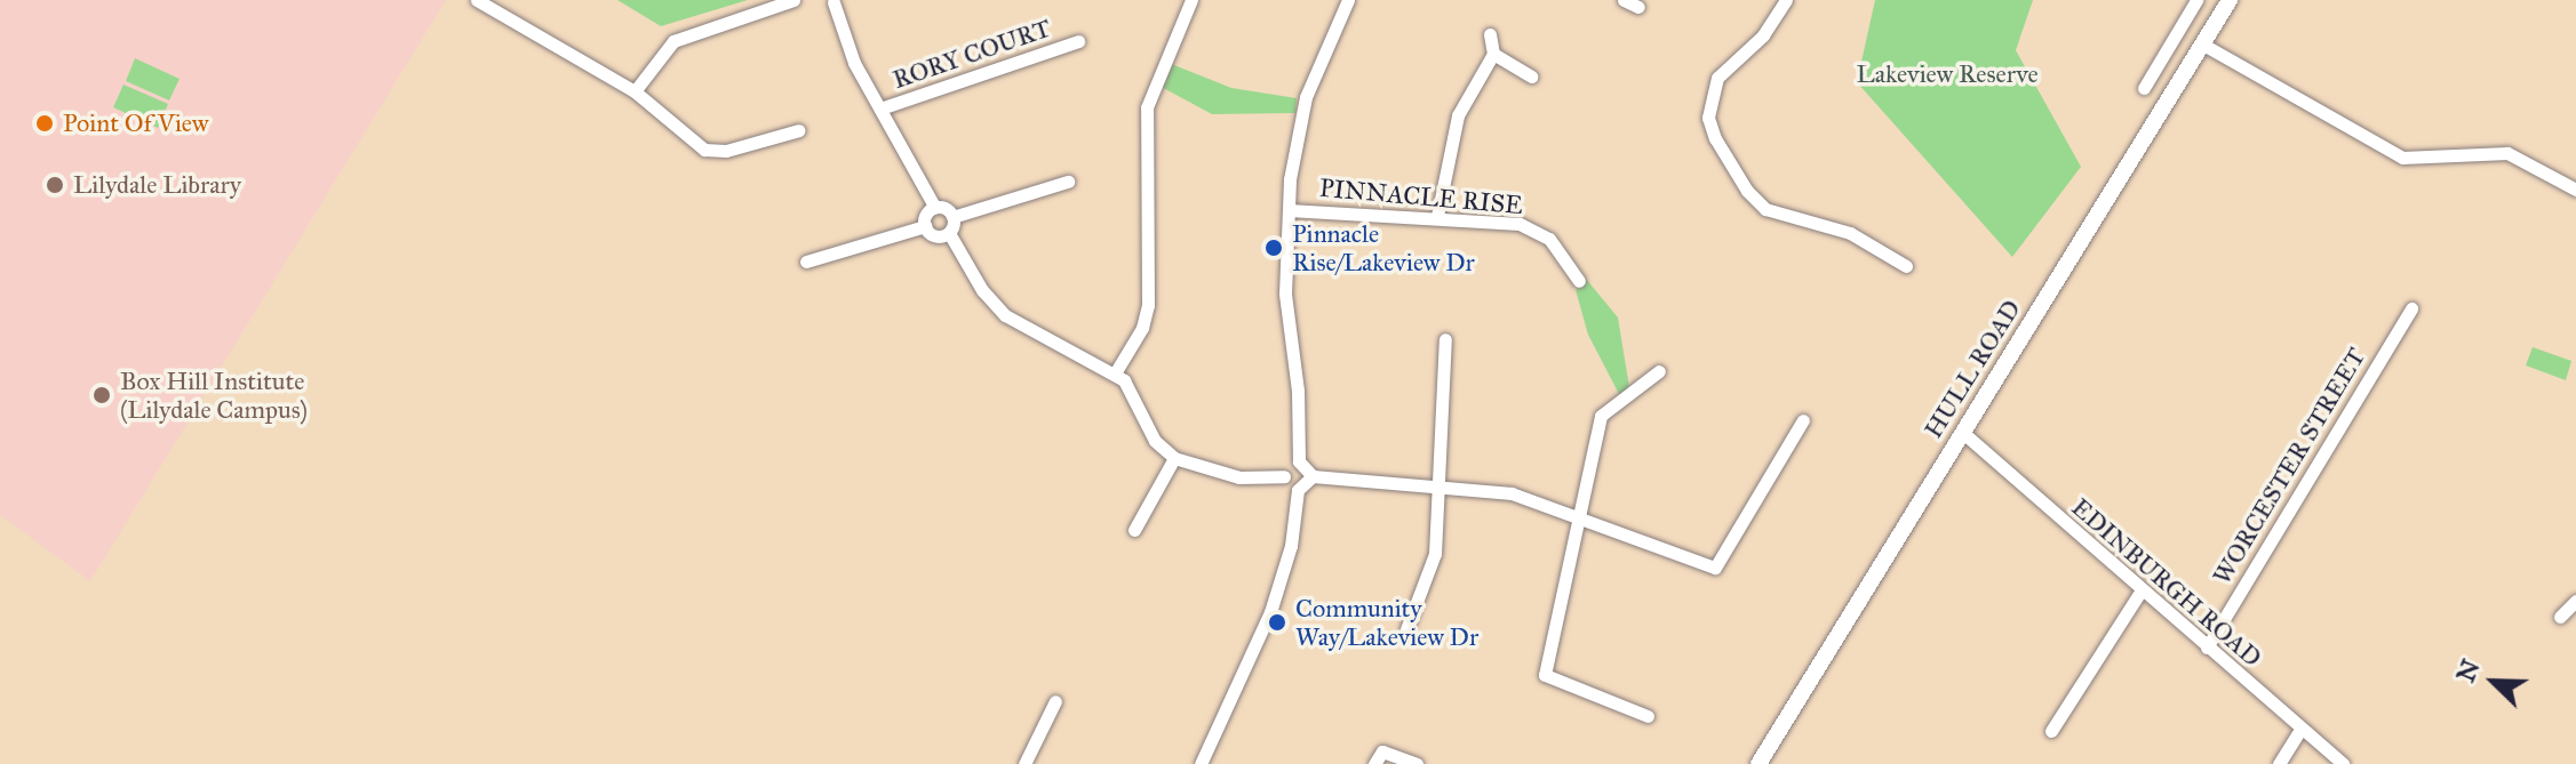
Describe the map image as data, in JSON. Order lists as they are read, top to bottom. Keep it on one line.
{"streets":{"main road":["HULL ROAD"],"street":["RORY COURT","PINNACLE RISE","WORCESTER STREET","EDINBURGH ROAD"]},"crossings":[["HULL ROAD","EDINBURGH ROAD"],["WORCESTER STREET","EDINBURGH ROAD"]],"parks":["Lakeview Reserve"],"places":["Point Of View","Lilydale Library","Pinnacle Rise/Lakeview Dr","Box Hill Institute (Lilydale Campus)","Community Way/Lakeview Dr"],"north":"top left"}
